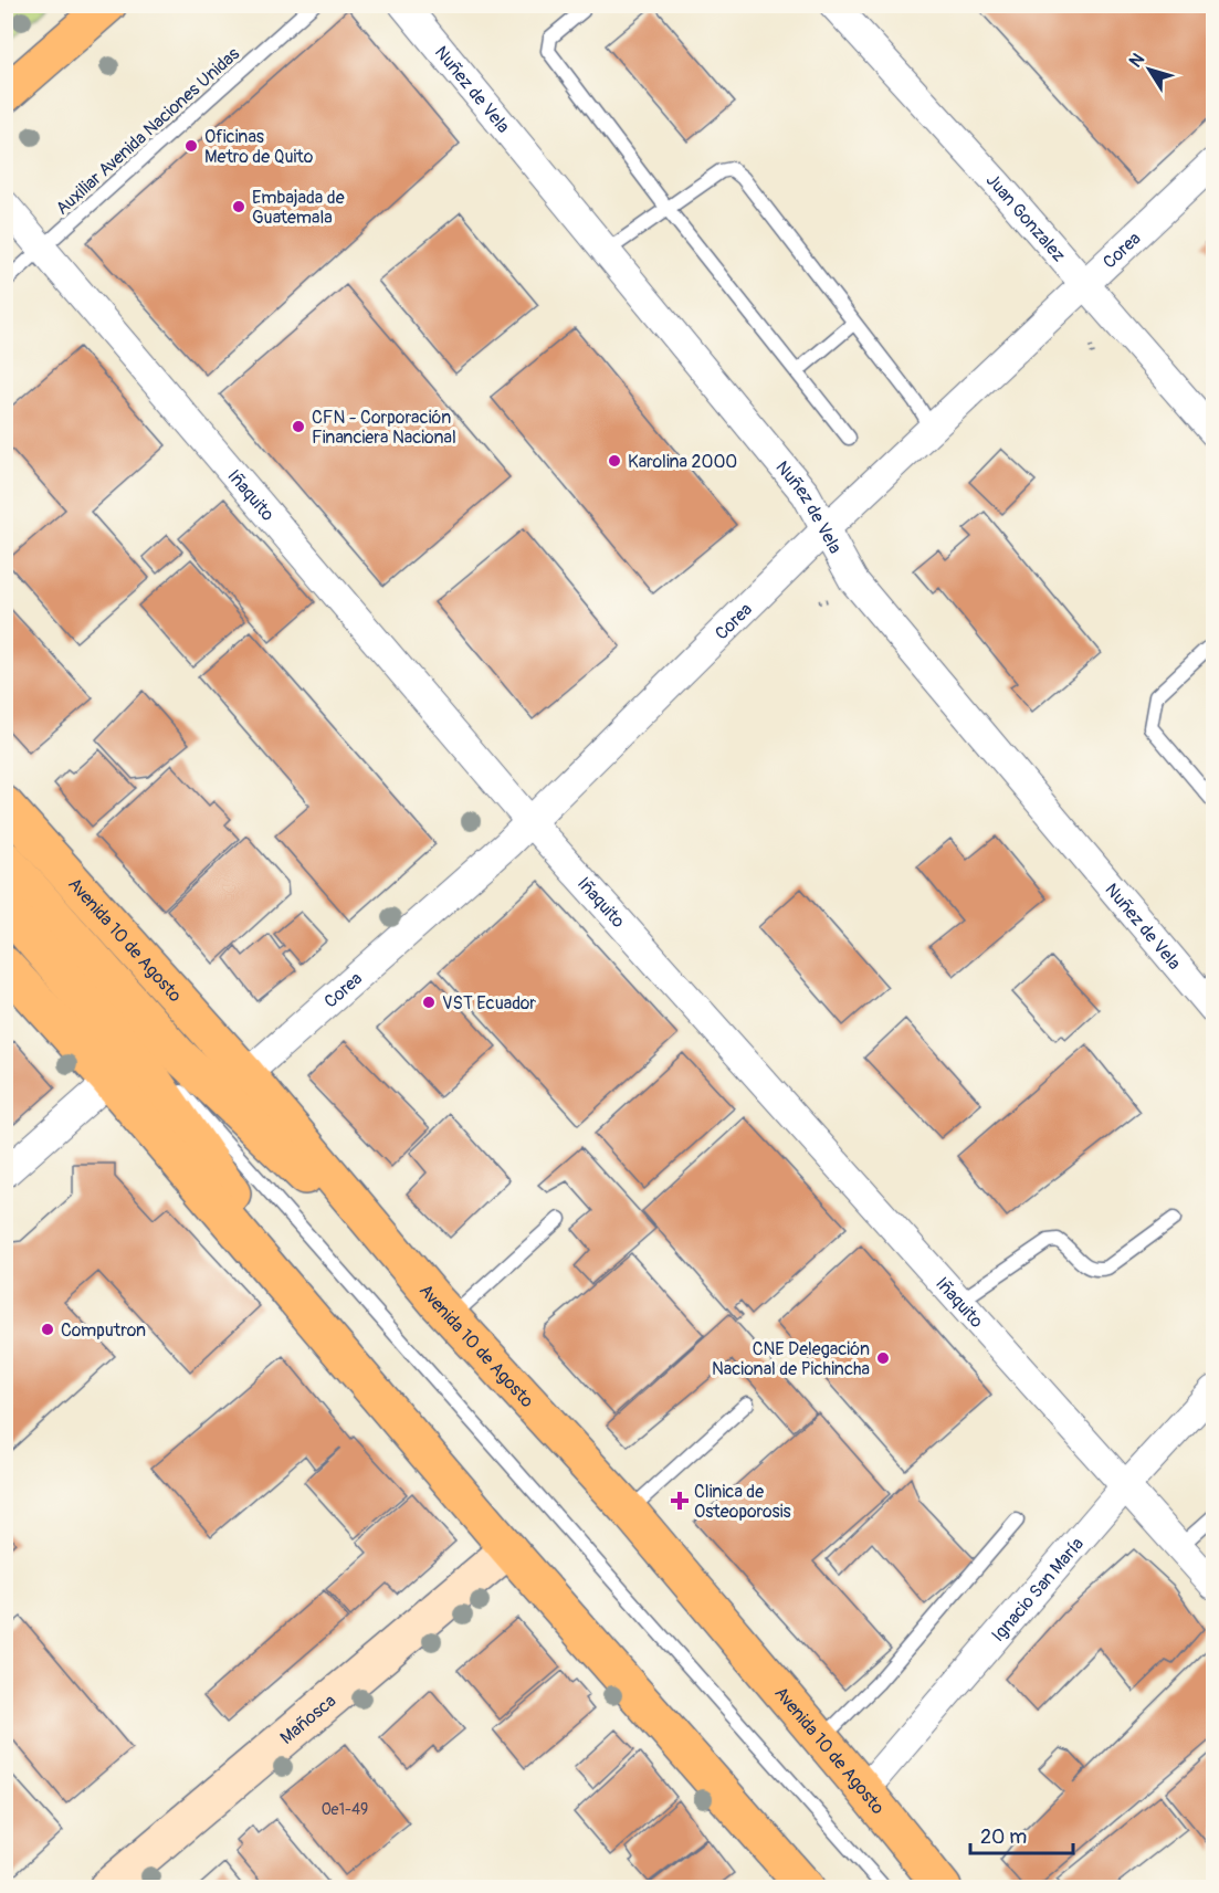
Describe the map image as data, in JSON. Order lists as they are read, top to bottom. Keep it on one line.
{"streets":{"main road":["Avenida 10 de Agosto"],"street":["Nuñez de Vela","Juan Gonzalez","Corea","Iñaquito","Ignacio San María","Mañosca"],"lane":["Auxiliar Avenida Naciones Unidas"]},"crossings":[["Nuñez de Vela","Corea"],["Auxiliar Avenida Naciones Unidas","Iñaquito"],["Juan Gonzalez","Corea"],["Corea","Iñaquito"],["Corea","Avenida 10 de Agosto"],["Iñaquito","Ignacio San María"],["Avenida 10 de Agosto","Ignacio San María"]],"places":{"other":["Oficinas Metro de Quito","Embajada de Guatemala","CFN - Corporación Financiera Nacional","Karolina 2000","VST Ecuador","Computron","CNE Delegación Nacional de Pichincha"],"health":["Clinica de Osteoporosis"]},"house_numbers":["Oe1-49"],"scale_bar":"20 m","north":"top left"}
